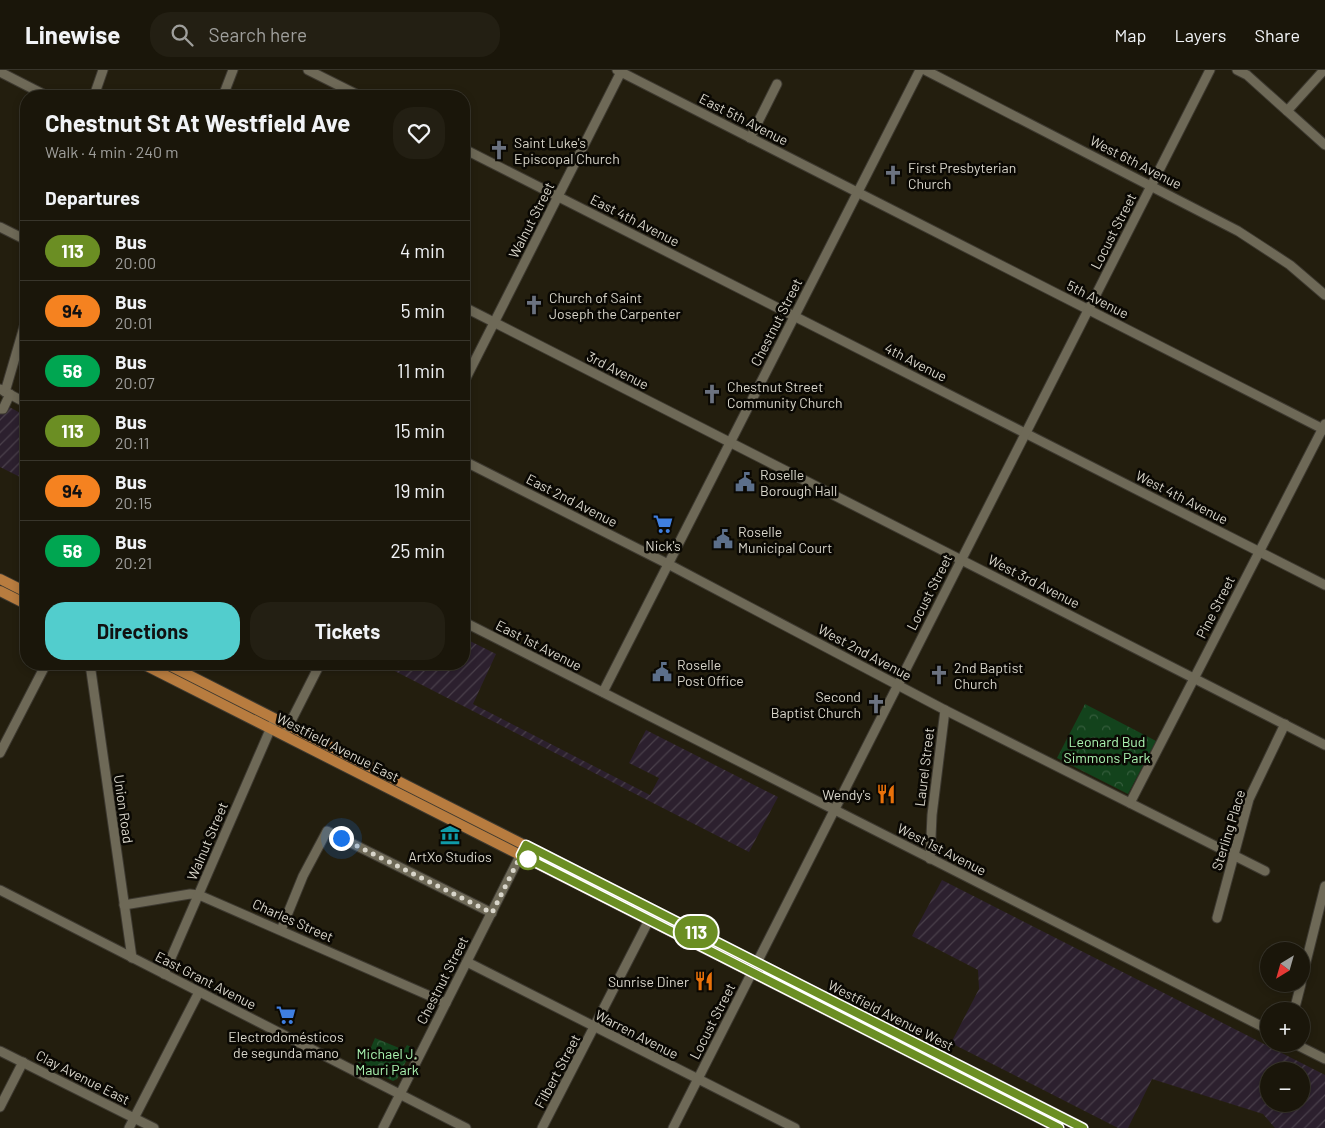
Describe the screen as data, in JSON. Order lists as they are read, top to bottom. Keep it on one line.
{"streets":{"main road":["Westfield Avenue East","Westfield Avenue West"],"street":["East 5th Avenue","West 6th Avenue","Walnut Street","East 4th Avenue","Locust Street","5th Avenue","Chestnut Street","4th Avenue","3rd Avenue","West 4th Avenue","East 2nd Avenue","West 3rd Avenue","Pine Street","East 1st Avenue","West 2nd Avenue","Laurel Street","Union Road","Sterling Place","West 1st Avenue","Charles Street","East Grant Avenue","Warren Avenue","Filbert Street","Clay Avenue East"]},"crossings":[["East 5th Avenue","Walnut Street"],["East 5th Avenue","5th Avenue"],["East 5th Avenue","Chestnut Street"],["West 6th Avenue","Locust Street"],["Walnut Street","East 4th Avenue"],["Walnut Street","3rd Avenue"],["Walnut Street","Westfield Avenue East"],["Walnut Street","Charles Street"],["Walnut Street","East Grant Avenue"],["East 4th Avenue","Chestnut Street"],["East 4th Avenue","4th Avenue"],["Locust Street","5th Avenue"],["Locust Street","4th Avenue"],["Locust Street","West 4th Avenue"],["Locust Street","West 3rd Avenue"],["Locust Street","West 2nd Avenue"],["Locust Street","West 1st Avenue"],["Locust Street","Westfield Avenue West"],["Locust Street","Warren Avenue"],["5th Avenue","Chestnut Street"],["5th Avenue","Pine Street"],["Chestnut Street","4th Avenue"],["Chestnut Street","3rd Avenue"],["Chestnut Street","East 2nd Avenue"],["Chestnut Street","West 3rd Avenue"],["Chestnut Street","East 1st Avenue"],["Chestnut Street","West 2nd Avenue"],["Chestnut Street","Westfield Avenue East"],["Chestnut Street","West 1st Avenue"],["Chestnut Street","Charles Street"],["Chestnut Street","East Grant Avenue"],["Chestnut Street","Westfield Avenue West"],["Chestnut Street","Warren Avenue"],["4th Avenue","West 4th Avenue"],["3rd Avenue","West 3rd Avenue"],["West 4th Avenue","Pine Street"],["East 2nd Avenue","West 2nd Avenue"],["West 3rd Avenue","Pine Street"],["West 3rd Avenue","Sterling Place"],["Pine Street","West 2nd Avenue"],["East 1st Avenue","West 1st Avenue"],["West 2nd Avenue","Laurel Street"],["West 2nd Avenue","Sterling Place"],["Westfield Avenue East","Westfield Avenue West"],["Laurel Street","West 1st Avenue"],["Union Road","Charles Street"],["Union Road","East Grant Avenue"],["Westfield Avenue West","Filbert Street"],["Warren Avenue","Filbert Street"]],"parks":["Leonard Bud Simmons Park","Michael J. Mauri Park"],"places":{"church":["Saint Luke's Episcopal Church","First Presbyterian Church","Church of Saint Joseph the Carpenter","Chestnut Street Community Church","2nd Baptist Church","Second Baptist Church"],"public building":["Roselle Borough Hall","Roselle Municipal Court","Roselle Post Office"],"supermarket":["Nick's","Electrodomésticos de segunda mano"],"restaurant":["Wendy's","Sunrise Diner"],"museum":["ArtXo Studios"]},"lines":["bus line 113"],"north":"bottom left","page":{"header":"Linewise","search":"Search here","nav":["Map","Layers","Share"],"on_map":"113","heading":[["Chestnut St At Westfield Ave","Walk · 4 min · 240 m"],"Departures"],"list":[{"mark":"113","name":"Bus","note":"20:00","value":"4 min"},{"mark":"94","name":"Bus","note":"20:01","value":"5 min"},{"mark":"58","name":"Bus","note":"20:07","value":"11 min"},{"mark":"113","name":"Bus","note":"20:11","value":"15 min"},{"mark":"94","name":"Bus","note":"20:15","value":"19 min"},{"mark":"58","name":"Bus","note":"20:21","value":"25 min"}],"buttons":["Directions","Tickets"],"map_buttons":["+","−"]}}
